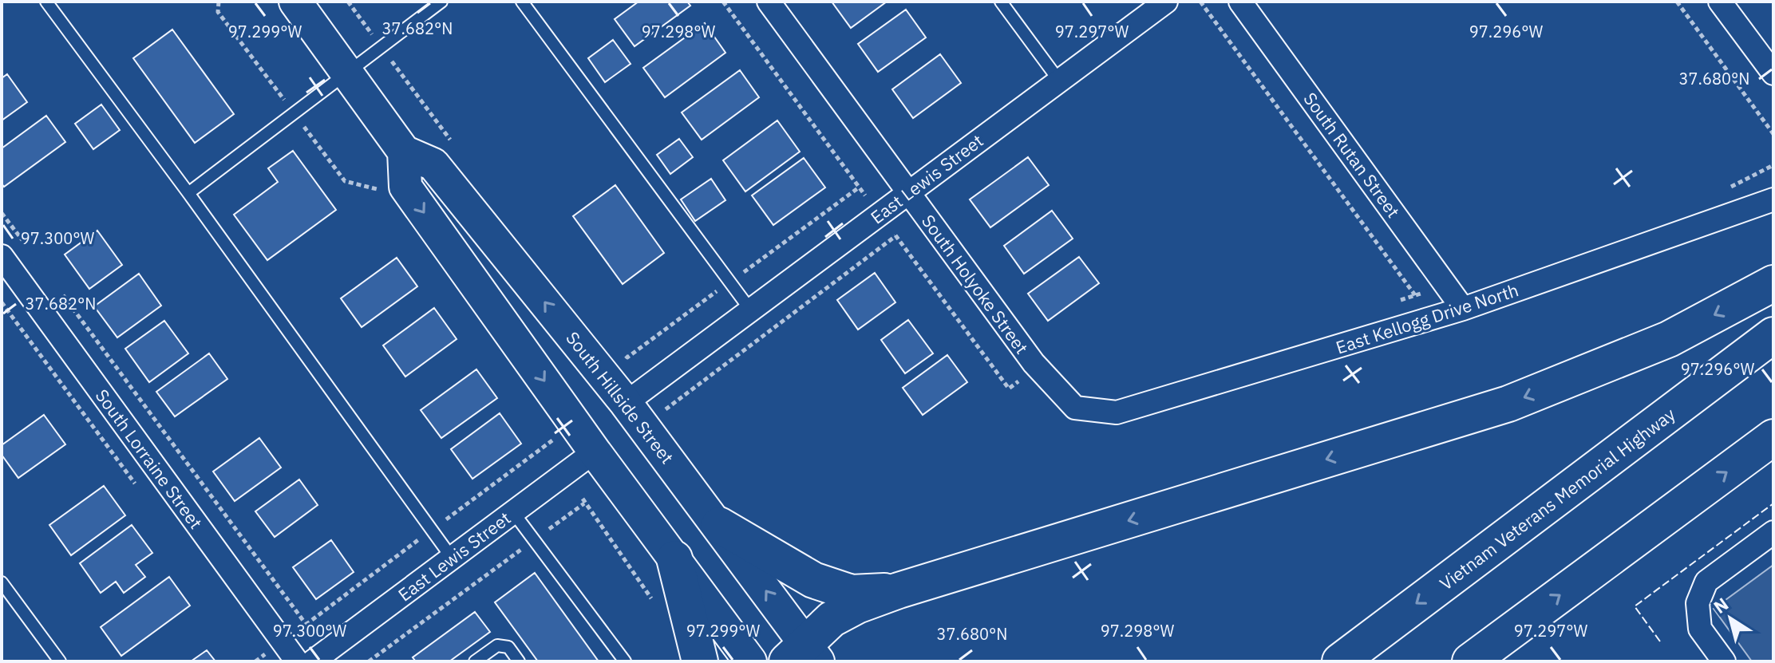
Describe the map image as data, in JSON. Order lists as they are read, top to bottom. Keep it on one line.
{"streets":{"highway":["Vietnam Veterans Memorial Highway"],"main road":["South Hillside Street"],"street":["South Rutan Street","East Lewis Street","South Holyoke Street","East Kellogg Drive North","South Lorraine Street"]},"crossings":[["South Rutan Street","East Kellogg Drive North"],["East Lewis Street","South Holyoke Street"],["East Lewis Street","South Hillside Street"],["South Holyoke Street","East Kellogg Drive North"]],"north":"top left","coordinates":["37.682°N","97.299°W","97.298°W","97.297°W","97.296°W","37.680°N","97.300°W"]}
